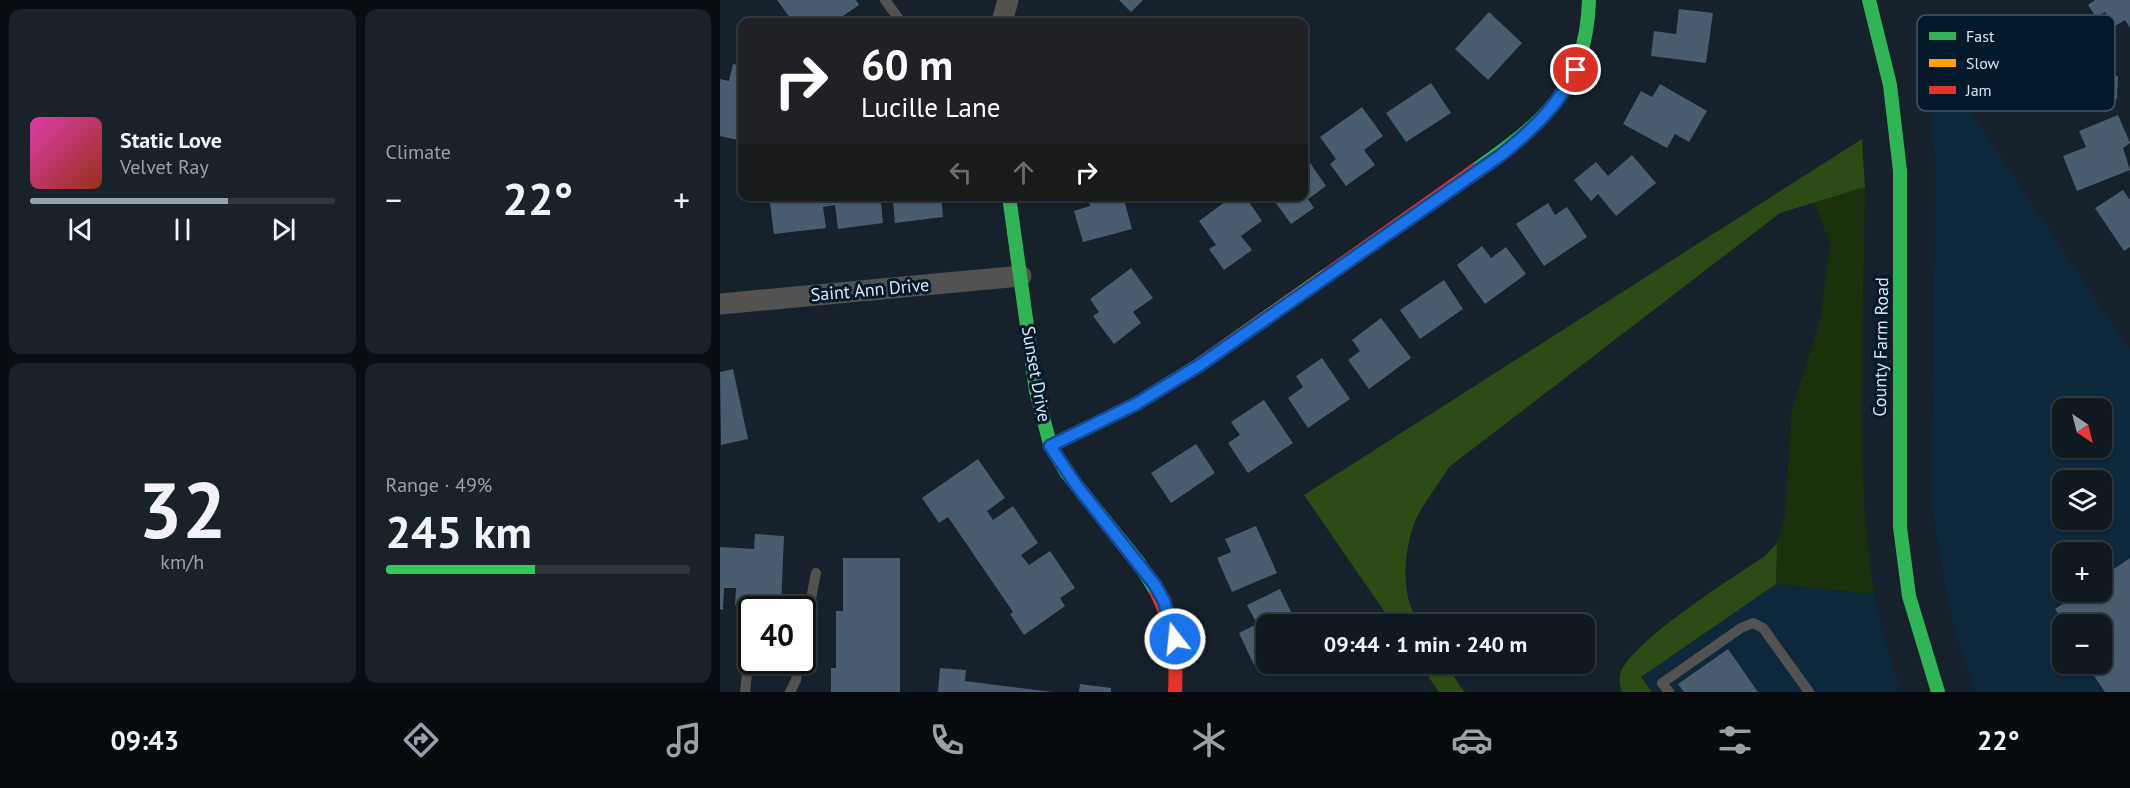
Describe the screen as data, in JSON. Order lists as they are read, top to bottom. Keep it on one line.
{"streets":{"street":["Saint Ann Drive","County Farm Road","Sunset Drive"]},"crossings":[["Saint Ann Drive","Sunset Drive"]],"legend":["Fast","Slow","Jam"],"north":"bottom right","page":{"tile":["Climate",["32","km/h"],["Range · 49%","245 km"]],"turn":["60 m","Lucille Lane"],"song":["Static Love","Velvet Ray"],"heat":["−","22°","+"],"map_buttons":["+","−"],"limit":"40","trip":"09:44 · 1 min · 240 m","tabs":["09:43","22°"]}}
